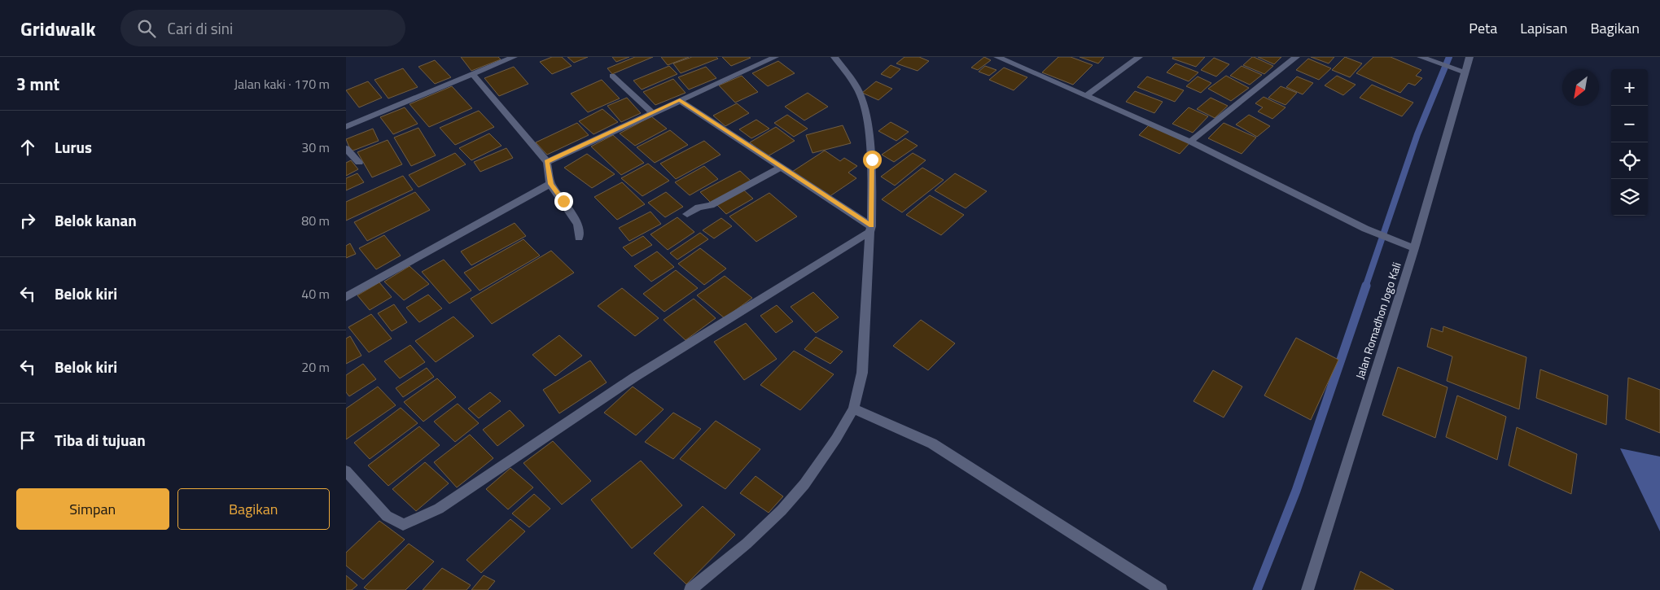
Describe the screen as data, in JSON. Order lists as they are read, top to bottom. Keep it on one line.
{"streets":{"street":["Jalan Romadhon Jogo Kali"]},"north":"bottom left","page":{"header":"Gridwalk","search":"Cari di sini","nav":["Peta","Lapisan","Bagikan"],"heading":["3 mnt","Jalan kaki · 170 m"],"map_buttons":["+","−"],"list":[["Lurus","30 m"],["Belok kanan","80 m"],["Belok kiri","40 m"],["Belok kiri","20 m"],"Tiba di tujuan"],"buttons":["Simpan","Bagikan"]}}
